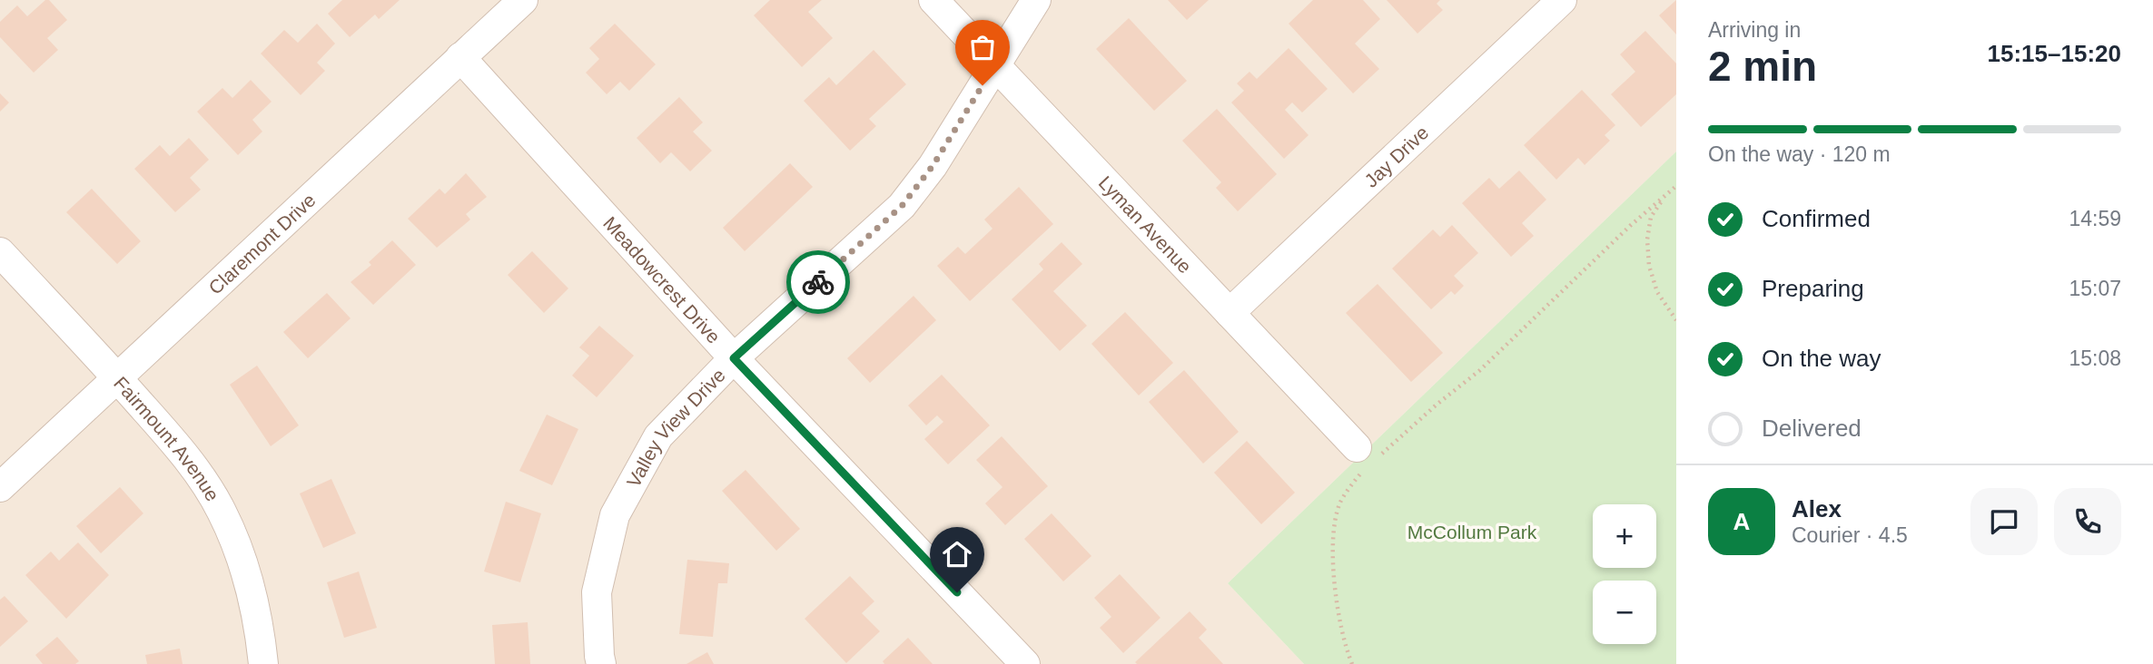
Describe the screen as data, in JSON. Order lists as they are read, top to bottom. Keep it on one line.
{"streets":{"street":["Jay Drive","Lyman Avenue","Claremont Drive","Meadowcrest Drive","Valley View Drive","Fairmount Avenue"]},"crossings":[["Jay Drive","Lyman Avenue"],["Lyman Avenue","Valley View Drive"],["Claremont Drive","Meadowcrest Drive"],["Claremont Drive","Fairmount Avenue"],["Meadowcrest Drive","Valley View Drive"]],"parks":["McCollum Park"],"page":{"heading":["2 min","Arriving in","15:15–15:20"],"panel":["Alex","Courier · 4.5"],"bar":"On the way · 120 m","list":[["Confirmed","14:59"],["Preparing","15:07"],["On the way","15:08"],"Delivered"],"round":"A","map_buttons":["+","−"]}}
